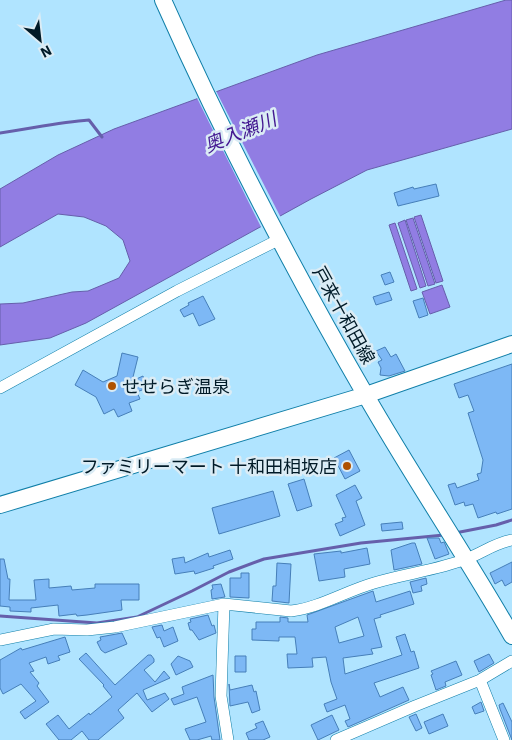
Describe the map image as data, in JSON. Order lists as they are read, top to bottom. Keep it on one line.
{"streets":{"main road":["戸来十和田線"]},"water":["奥入瀬川"],"places":["せせらぎ温泉","ファミリーマート 十和田相坂店"],"north":"bottom right"}
